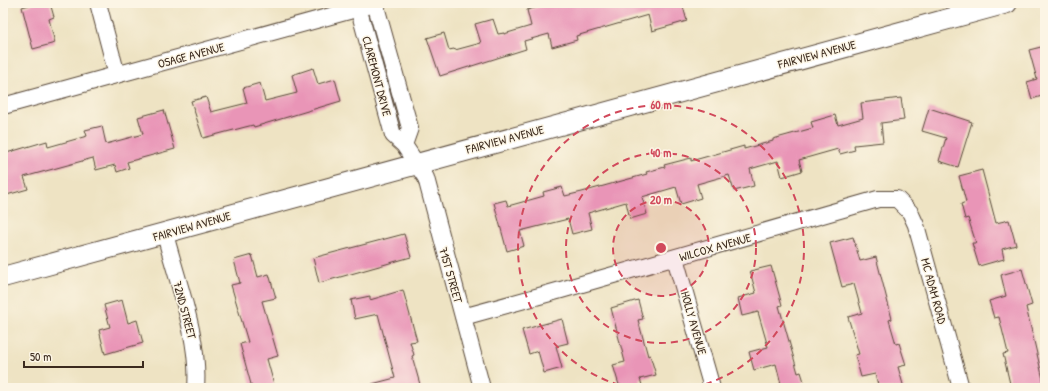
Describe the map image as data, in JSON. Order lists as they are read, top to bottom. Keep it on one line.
{"streets":{"street":["FAIRVIEW AVENUE","OSAGE AVENUE","CLAREMONT DRIVE","WILCOX AVENUE","71ST STREET","MC ADAM ROAD","72ND STREET","HOLLY AVENUE"]},"crossings":[["FAIRVIEW AVENUE","CLAREMONT DRIVE"],["FAIRVIEW AVENUE","71ST STREET"],["FAIRVIEW AVENUE","72ND STREET"],["OSAGE AVENUE","CLAREMONT DRIVE"],["CLAREMONT DRIVE","71ST STREET"],["WILCOX AVENUE","71ST STREET"],["WILCOX AVENUE","MC ADAM ROAD"],["WILCOX AVENUE","HOLLY AVENUE"]],"scale_bar":"50 m","rings":["60 m","40 m","20 m"]}
